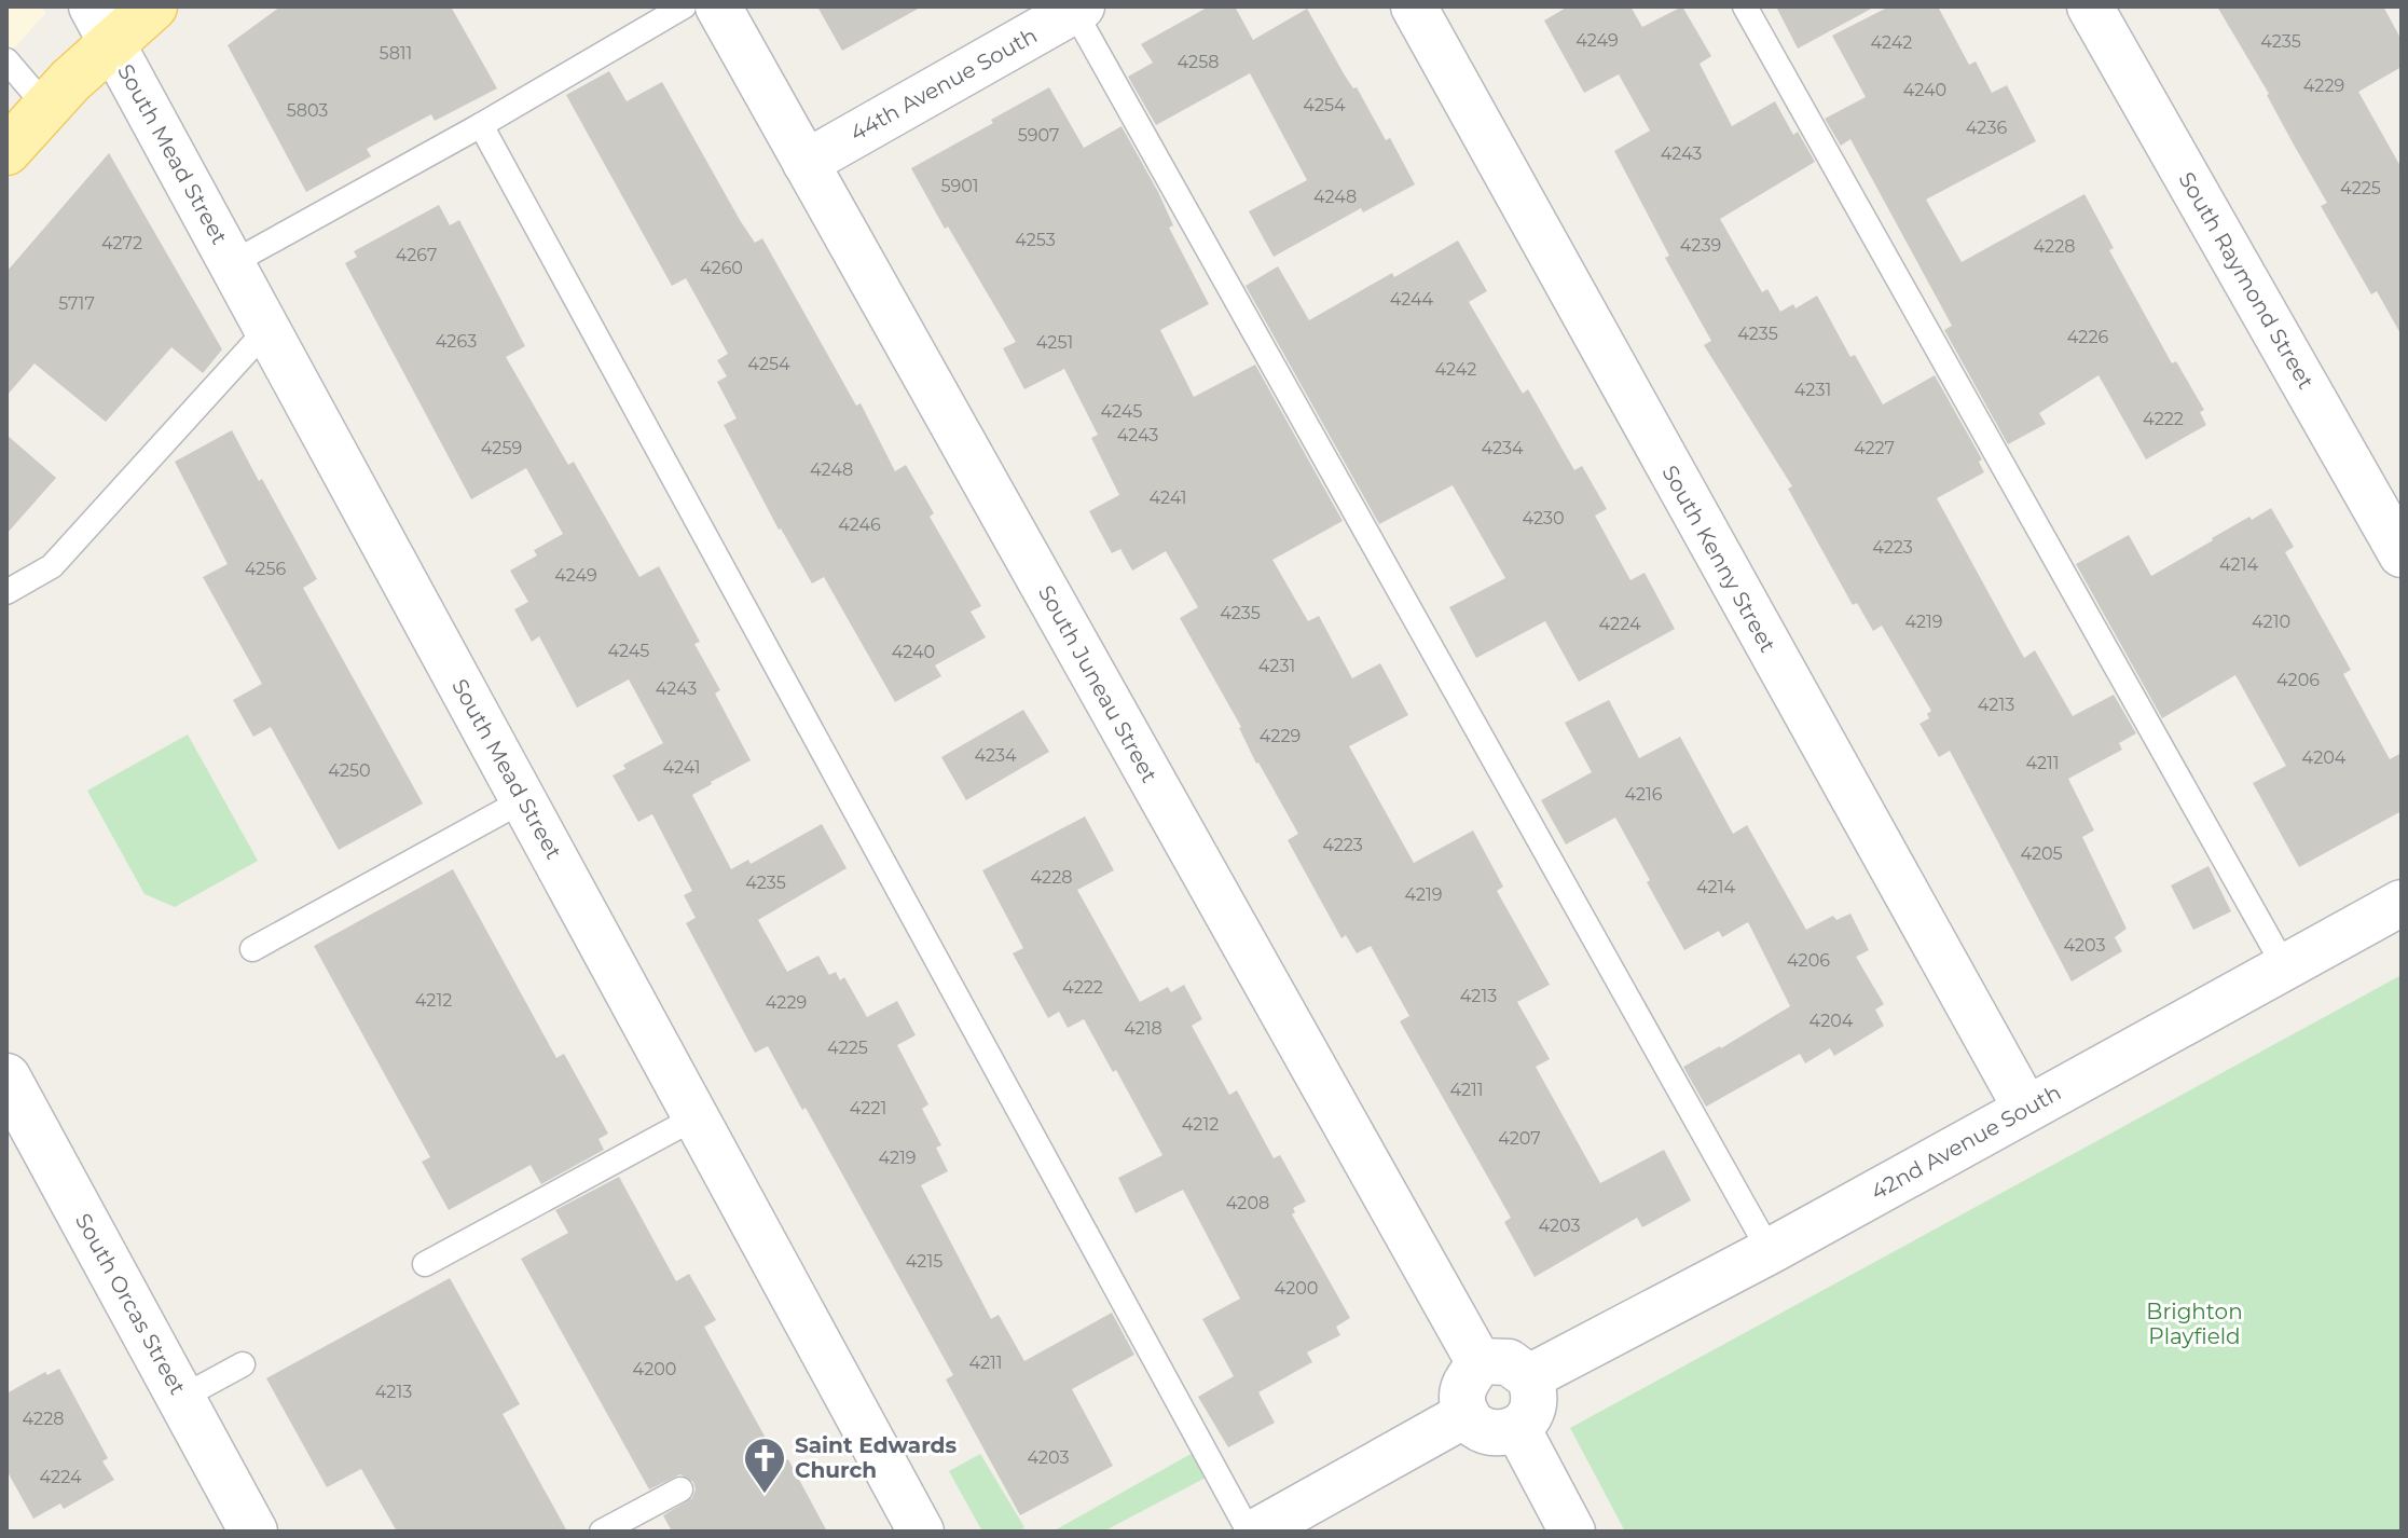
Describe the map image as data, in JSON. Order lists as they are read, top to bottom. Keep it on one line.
{"streets":{"street":["44th Avenue South","South Mead Street","South Raymond Street","South Kenny Street","South Juneau Street","42nd Avenue South","South Orcas Street"]},"crossings":[["44th Avenue South","South Juneau Street"],["South Kenny Street","42nd Avenue South"],["South Juneau Street","42nd Avenue South"]],"parks":["Brighton Playfield"],"places":{"church":["Saint Edwards Church"]},"house_numbers":["4249","4235","4242","5811","4258","4229","4240","4254","5803","4236","5907","4243","5901","4225","4248","4253","4272","4239","4228","4267","4260","4244","5717","4235","4226","4263","4251","4254","4242","4231","4245","4222","4243","4259","4234","4227","4248","4241","4230","4246","4223","4214","4256","4249","4235","4219","4210","4224","4245","4240","4231","4206","4243","4213","4229","4234","4204","4211","4241","4250","4216","4223","4205","4228","4235","4214","4219","4203","4206","4222","4213","4212","4229","4204","4218","4225","4211","4221","4212","4207","4219","4208","4203","4215","4200","4211","4200","4213","4228","4203","4224"]}
